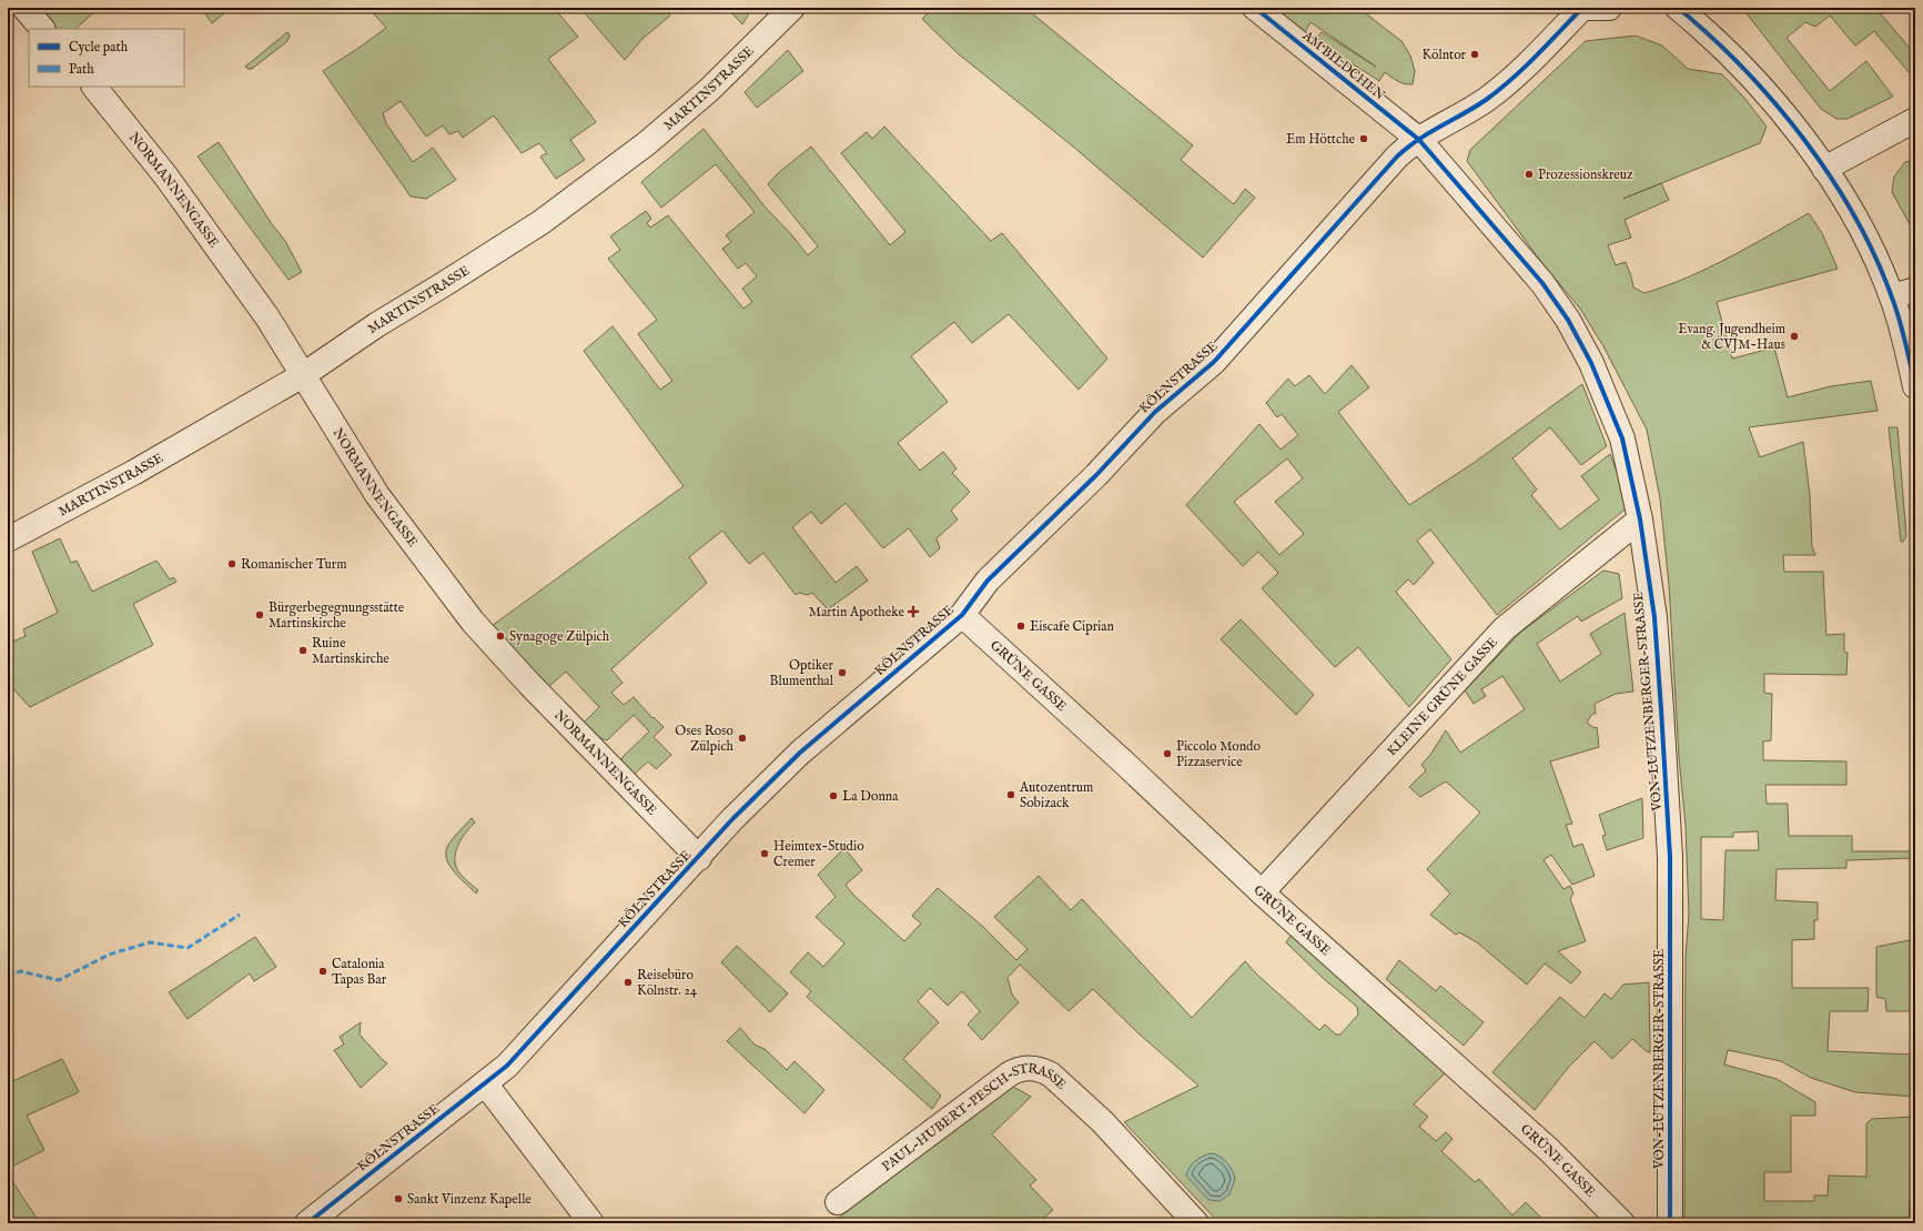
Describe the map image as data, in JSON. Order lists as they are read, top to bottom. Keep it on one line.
{"streets":{"street":["AM BILDCHEN","MARTINSTRASSE","NORMANNENGASSE","KÖLNSTRASSE","GRÜNE GASSE","KLEINE GRÜNE GASSE","VON-LUTZENBERGER-STRASSE","PAUL-HUBERT-PESCH-STRASSE"]},"crossings":[["AM BILDCHEN","KÖLNSTRASSE"],["AM BILDCHEN","VON-LUTZENBERGER-STRASSE"],["MARTINSTRASSE","NORMANNENGASSE"],["NORMANNENGASSE","KÖLNSTRASSE"],["KÖLNSTRASSE","GRÜNE GASSE"],["KÖLNSTRASSE","VON-LUTZENBERGER-STRASSE"],["GRÜNE GASSE","KLEINE GRÜNE GASSE"],["KLEINE GRÜNE GASSE","VON-LUTZENBERGER-STRASSE"]],"places":{"other":["Kölntor","Em Höttche","Prozessionskreuz","Evang. Jugendheim & CVJM-Haus","Romanischer Turm","Bürgerbegegnungsstätte Martinskirche","Eiscafe Ciprian","Synagoge Zülpich","Ruine Martinskirche","Optiker Blumenthal","Oses Roso Zülpich","Piccolo Mondo Pizzaservice","Autozentrum Sobizack","La Donna","Heimtex-Studio Cremer","Catalonia Tapas Bar","Reisebüro Kölnstr. 24","Sankt Vinzenz Kapelle"],"health":["Martin Apotheke"]},"legend":["Cycle path","Path"]}
